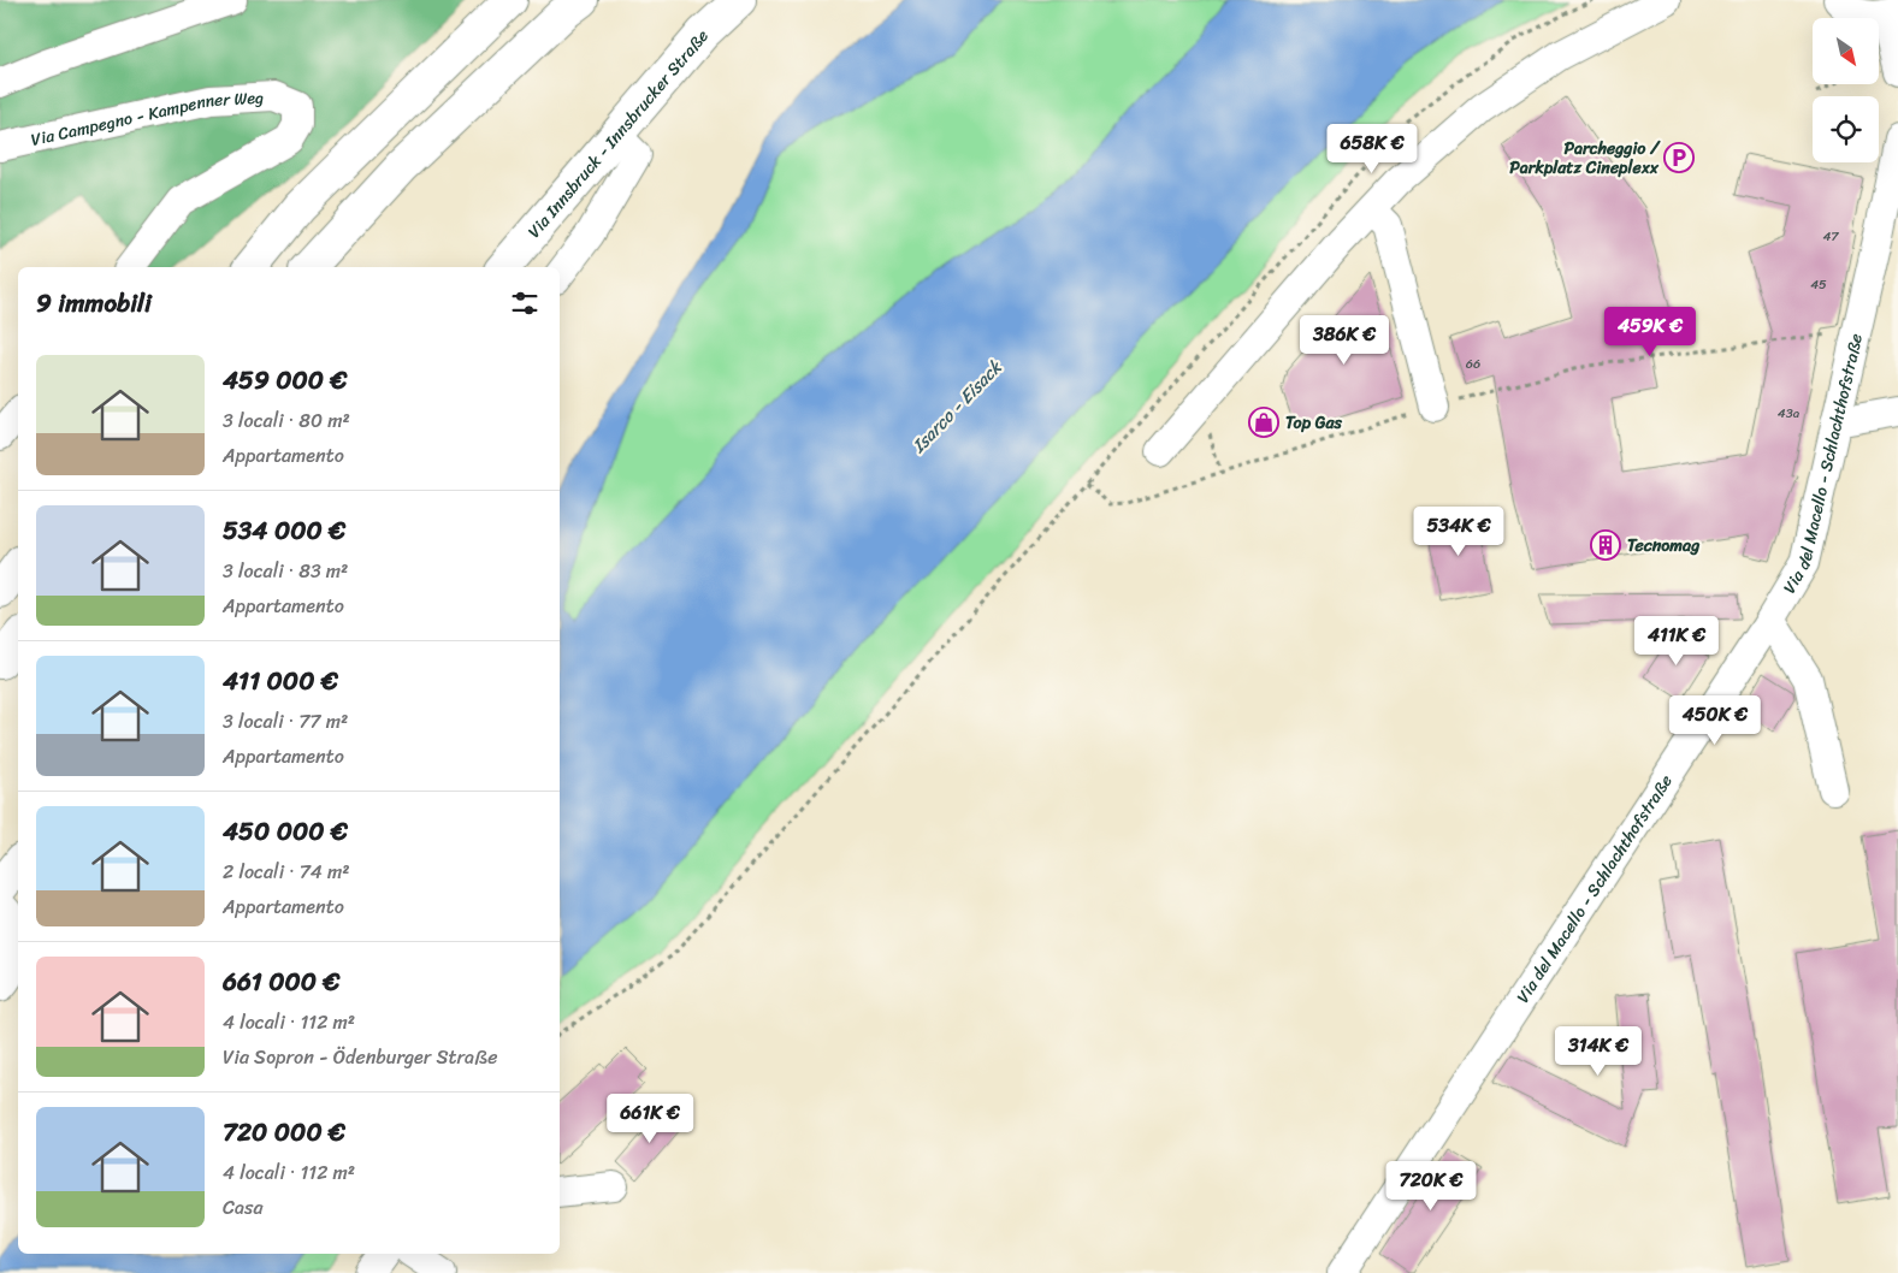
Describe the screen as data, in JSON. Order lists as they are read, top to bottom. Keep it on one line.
{"streets":{"main road":["Via Innsbruck - Innsbrucker Straße"],"street":["Via Campegno - Kampenner Weg","Via del Macello - Schlachthofstraße"]},"water":["Isarco - Eisack"],"places":{"parking":["Parcheggio / Parkplatz Cineplexx"],"shop":["Top Gas"],"building":["Tecnomag"]},"house_numbers":["47","45","66","43a"],"north":"bottom right","page":{"price":["658K €","459K €","386K €","534K €","411K €","450K €","314K €","661K €","720K €"],"heading":"9 immobili","list":[{"name":"459 000 €","note":"3 locali · 80 m² · Appartamento"},{"name":"534 000 €","note":"3 locali · 83 m² · Appartamento"},{"name":"411 000 €","note":"3 locali · 77 m² · Appartamento"},{"name":"450 000 €","note":"2 locali · 74 m² · Appartamento"},{"name":"661 000 €","note":"4 locali · 112 m² · Via Sopron - Ödenburger Straße"},{"name":"720 000 €","note":"4 locali · 112 m² · Casa"}]}}
